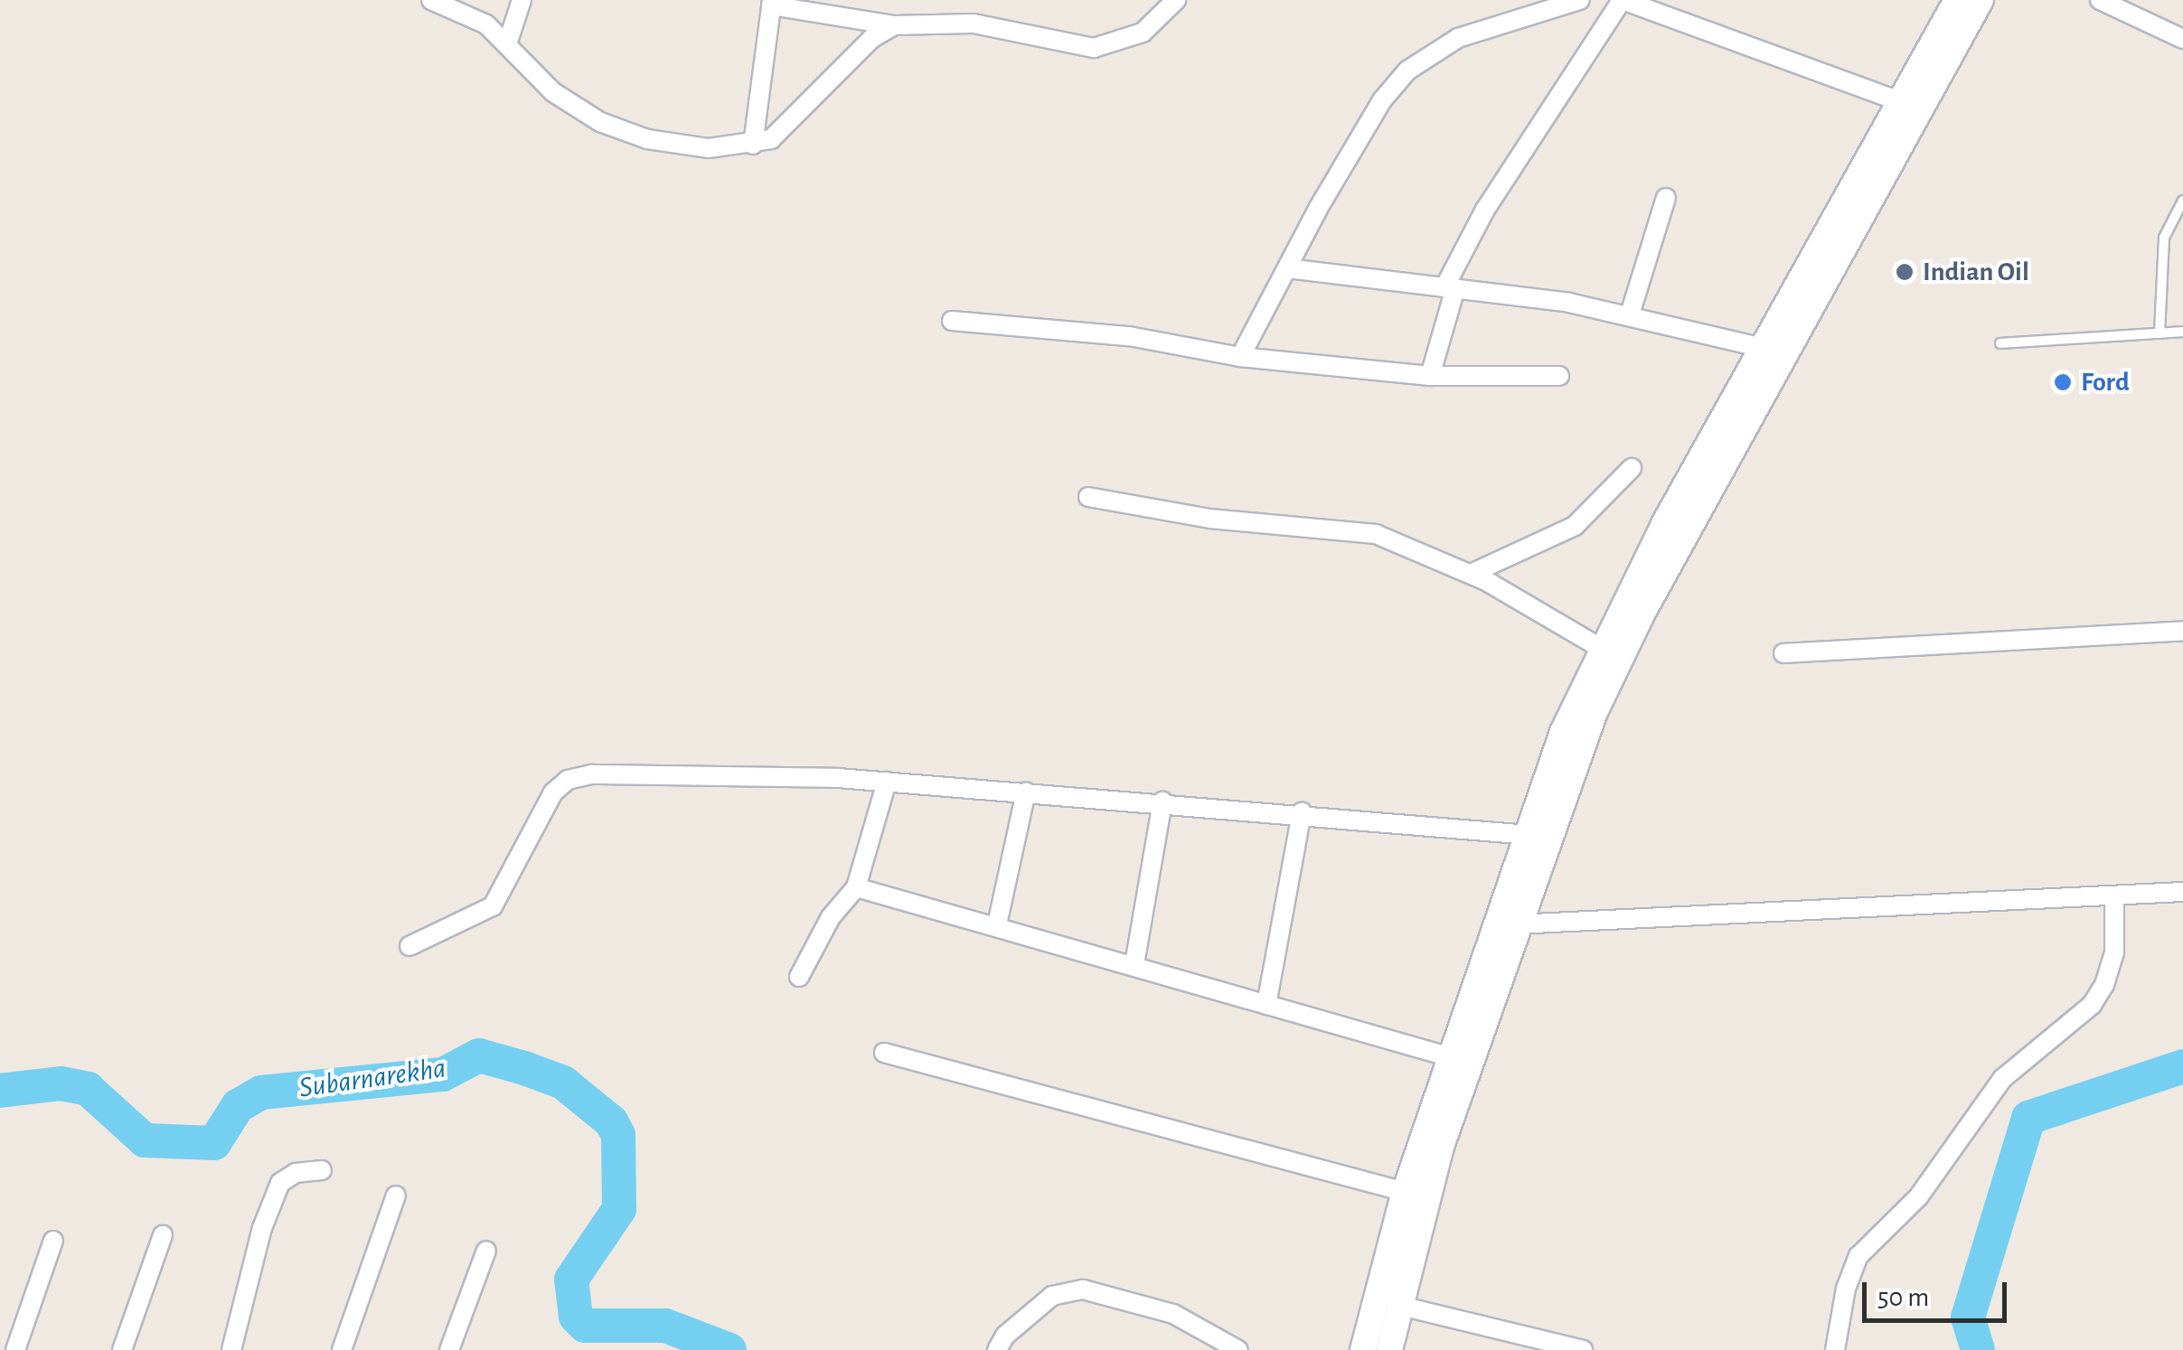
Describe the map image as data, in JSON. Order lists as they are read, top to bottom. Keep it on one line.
{"water":["Subarnarekha"],"places":["Indian Oil","Ford"],"scale_bar":"50 m"}
